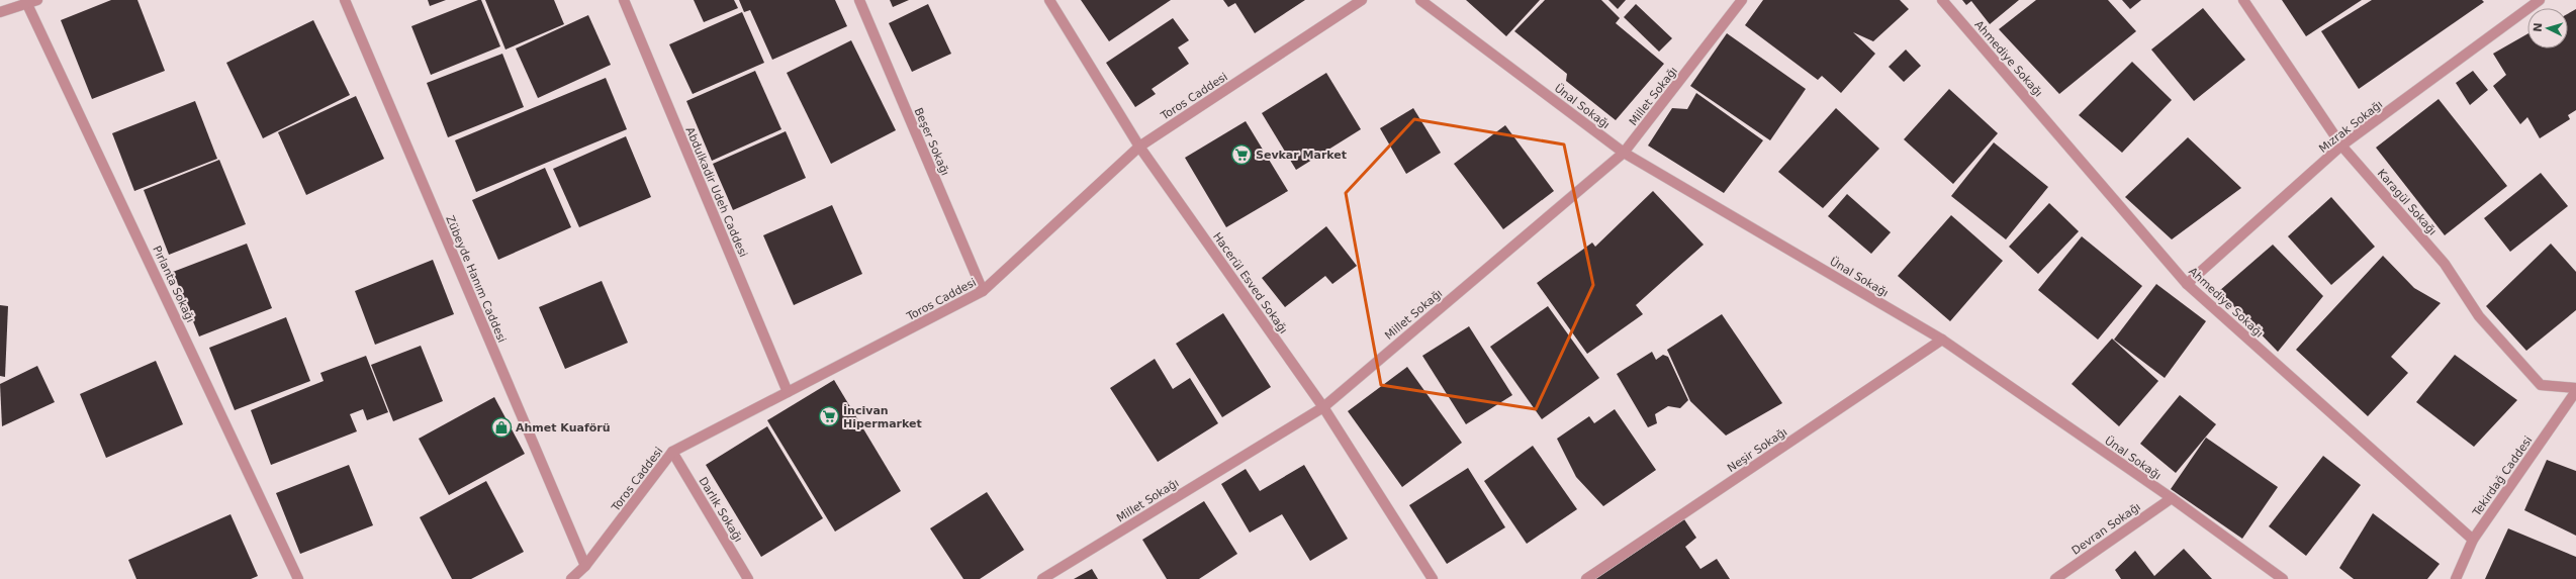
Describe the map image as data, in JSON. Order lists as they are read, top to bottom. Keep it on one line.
{"streets":{"street":["Ahmediye Sokağı","Toros Caddesi","Millet Sokağı","Ünal Sokağı","Mızrak Sokağı","Beşer Sokağı","Abdulkadir Udeh Caddesi","Karagül Sokağı","Zübeyde Hanım Caddesi","Hacerül Esved Sokağı","Pırlanta Sokağı","Neşir Sokağı","Tekirdağ Caddesi","Darlık Sokağı","Devran Sokağı"]},"crossings":[["Ahmediye Sokağı","Mızrak Sokağı"],["Ahmediye Sokağı","Tekirdağ Caddesi"],["Toros Caddesi","Beşer Sokağı"],["Toros Caddesi","Abdulkadir Udeh Caddesi"],["Toros Caddesi","Zübeyde Hanım Caddesi"],["Toros Caddesi","Hacerül Esved Sokağı"],["Toros Caddesi","Darlık Sokağı"],["Millet Sokağı","Ünal Sokağı"],["Millet Sokağı","Hacerül Esved Sokağı"],["Ünal Sokağı","Neşir Sokağı"],["Ünal Sokağı","Devran Sokağı"],["Mızrak Sokağı","Karagül Sokağı"]],"places":{"supermarket":["Sevkar Market","İncivan Hipermarket"],"shop":["Ahmet Kuaförü"]},"north":"left"}
